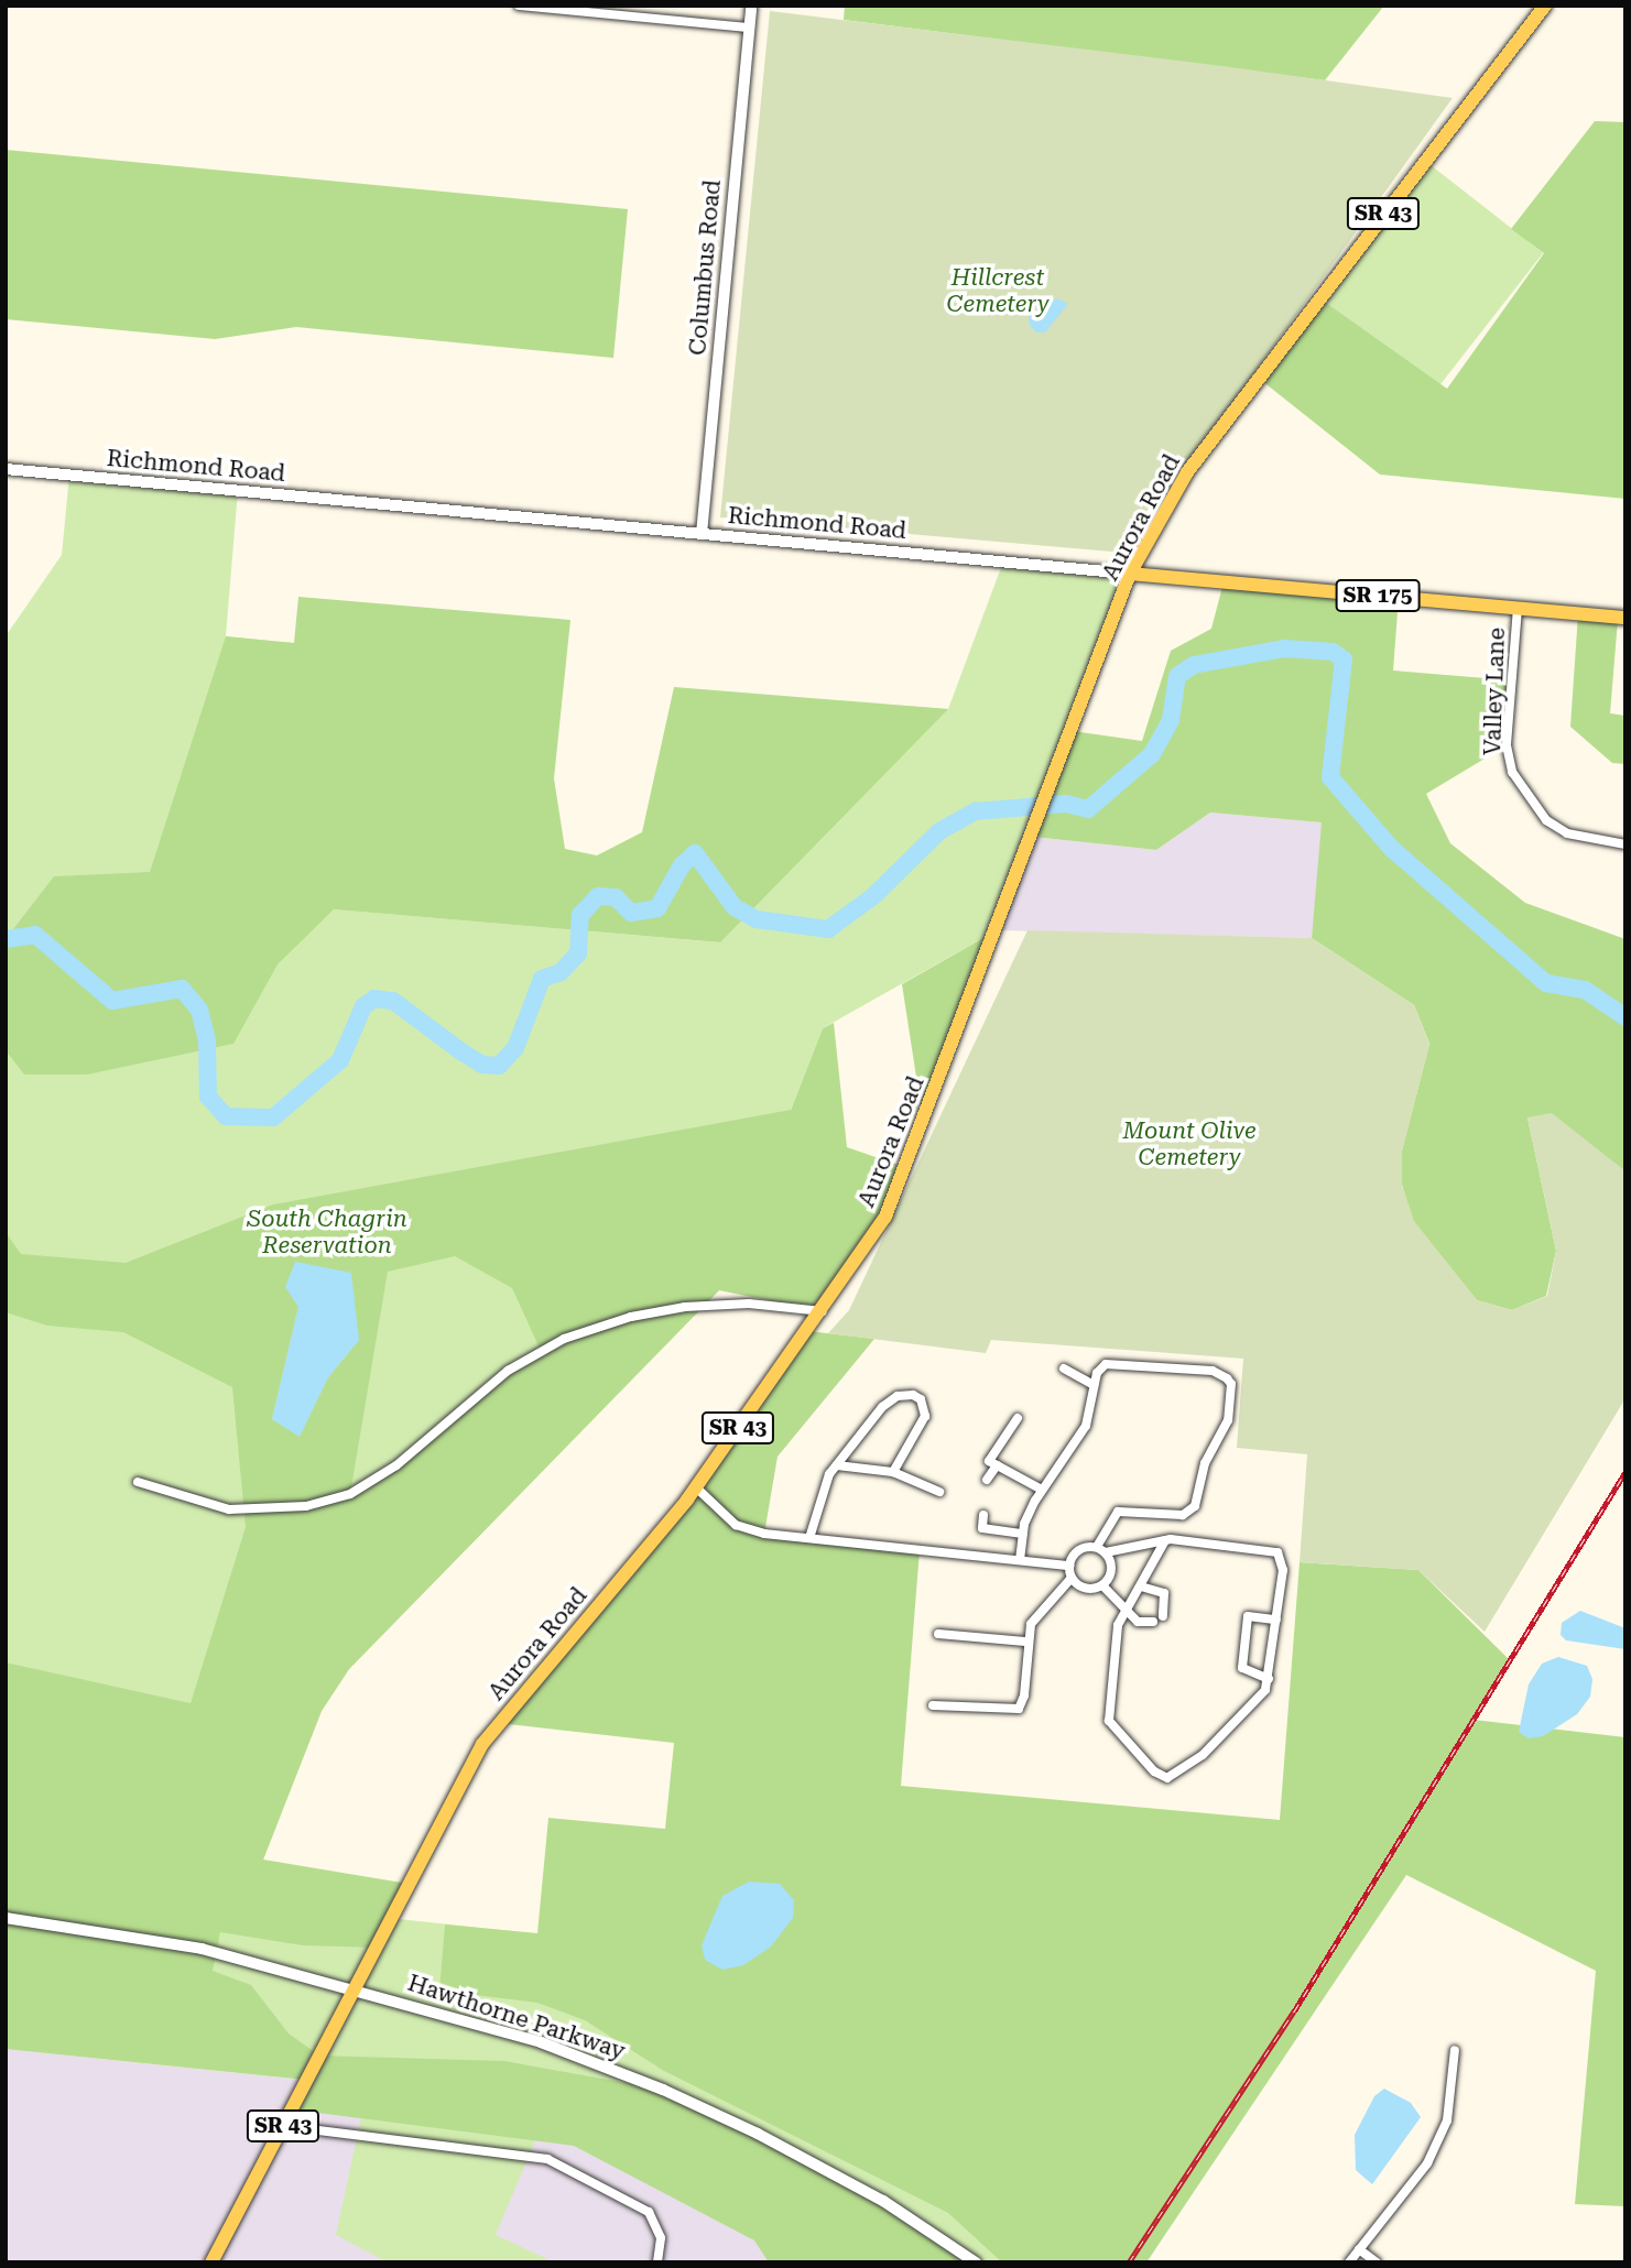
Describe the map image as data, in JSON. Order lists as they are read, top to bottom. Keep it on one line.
{"streets":{"main road":["SR 43","Richmond Road","Aurora Road","SR 175"],"street":["Columbus Road","Valley Lane","Hawthorne Parkway"]},"crossings":[["Columbus Road","Richmond Road"],["Richmond Road","Aurora Road"],["Richmond Road","Valley Lane"],["Aurora Road","Hawthorne Parkway"]],"parks":["Hillcrest Cemetery","Mount Olive Cemetery","South Chagrin Reservation"]}
